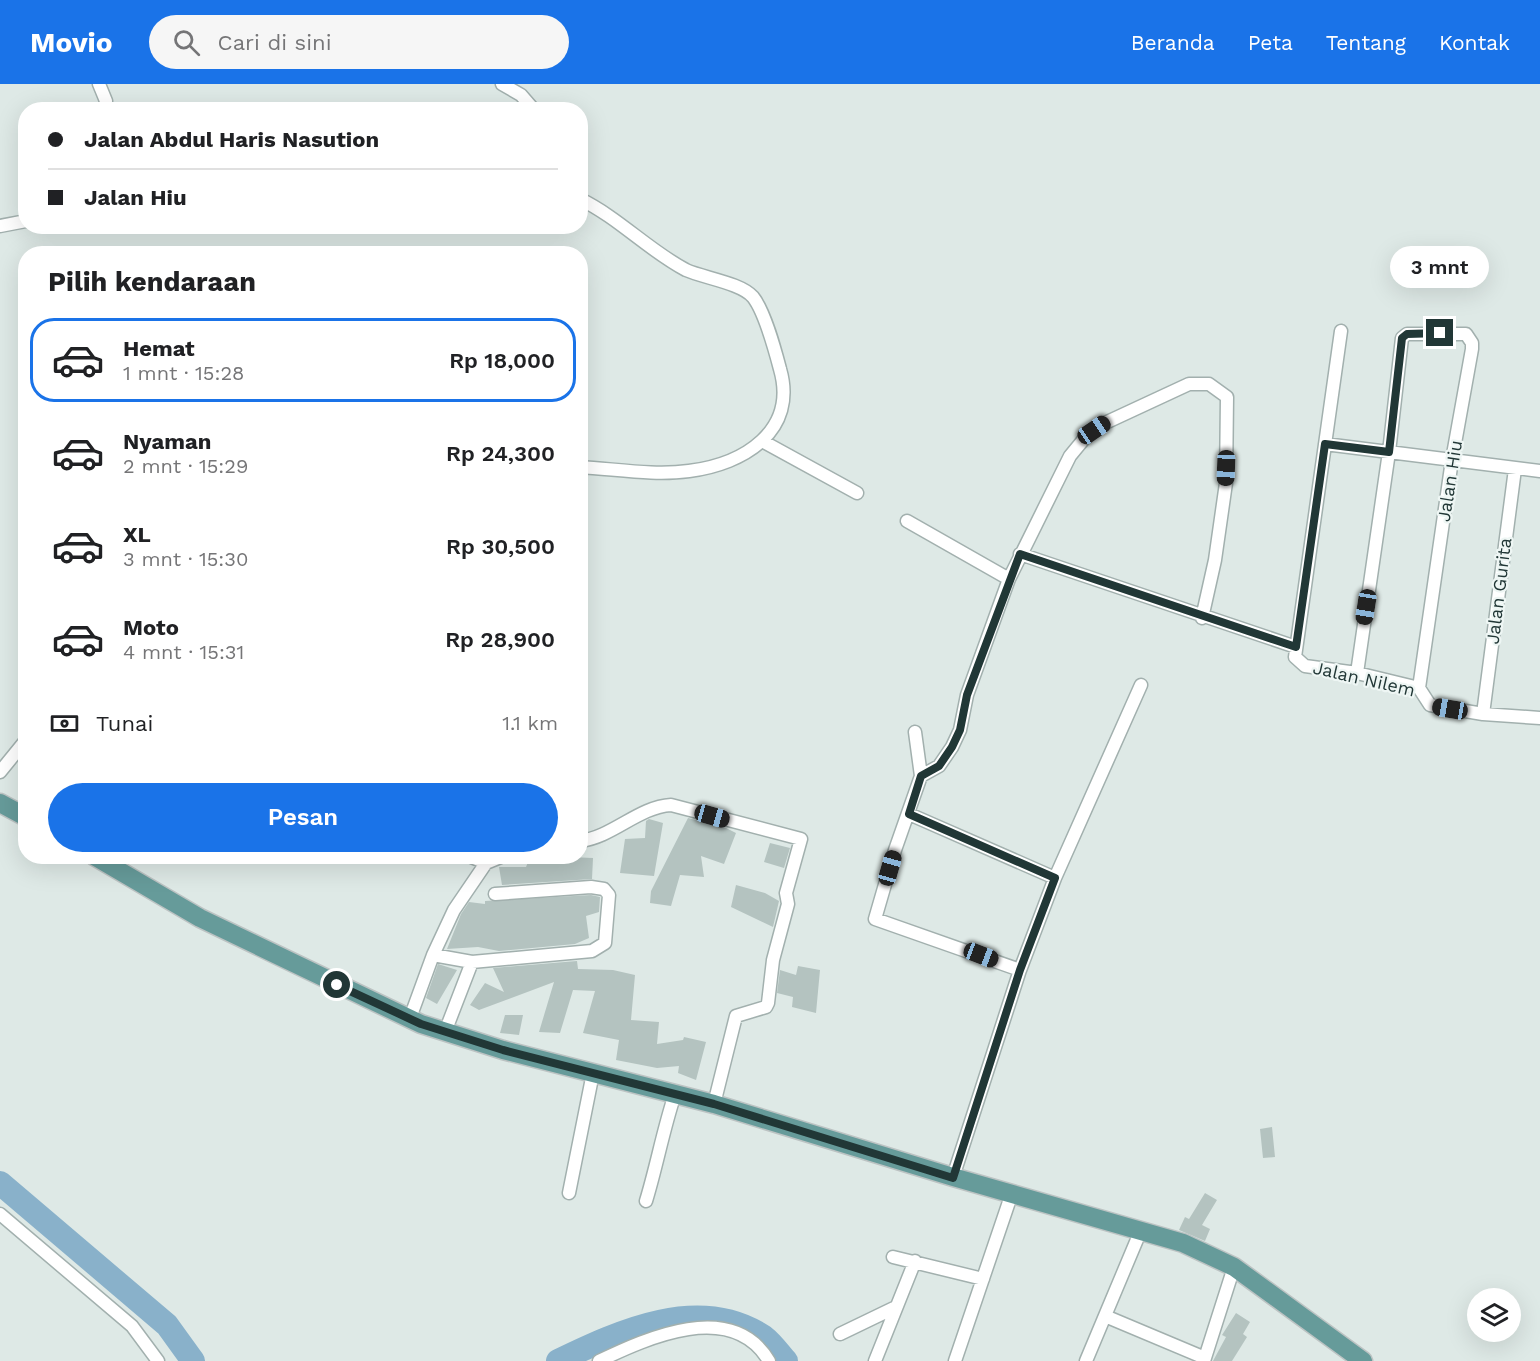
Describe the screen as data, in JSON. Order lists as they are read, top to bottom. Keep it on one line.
{"streets":{"street":["Jalan Hiu","Jalan Gurita","Jalan Nilem"]},"crossings":[["Jalan Hiu","Jalan Nilem"],["Jalan Gurita","Jalan Nilem"]],"page":{"header":"Movio","search":"Cari di sini","nav":["Beranda","Peta","Tentang","Kontak"],"banner":["Jalan Abdul Haris Nasution","Jalan Hiu"],"bubble":"3 mnt","heading":"Pilih kendaraan","list":[{"name":"Hemat","note":"1 mnt · 15:28","value":"Rp 18,000"},{"name":"Nyaman","note":"2 mnt · 15:29","value":"Rp 24,300"},{"name":"XL","note":"3 mnt · 15:30","value":"Rp 30,500"},{"name":"Moto","note":"4 mnt · 15:31","value":"Rp 28,900"}],"pay":["Tunai","1.1 km"],"buttons":"Pesan"}}
